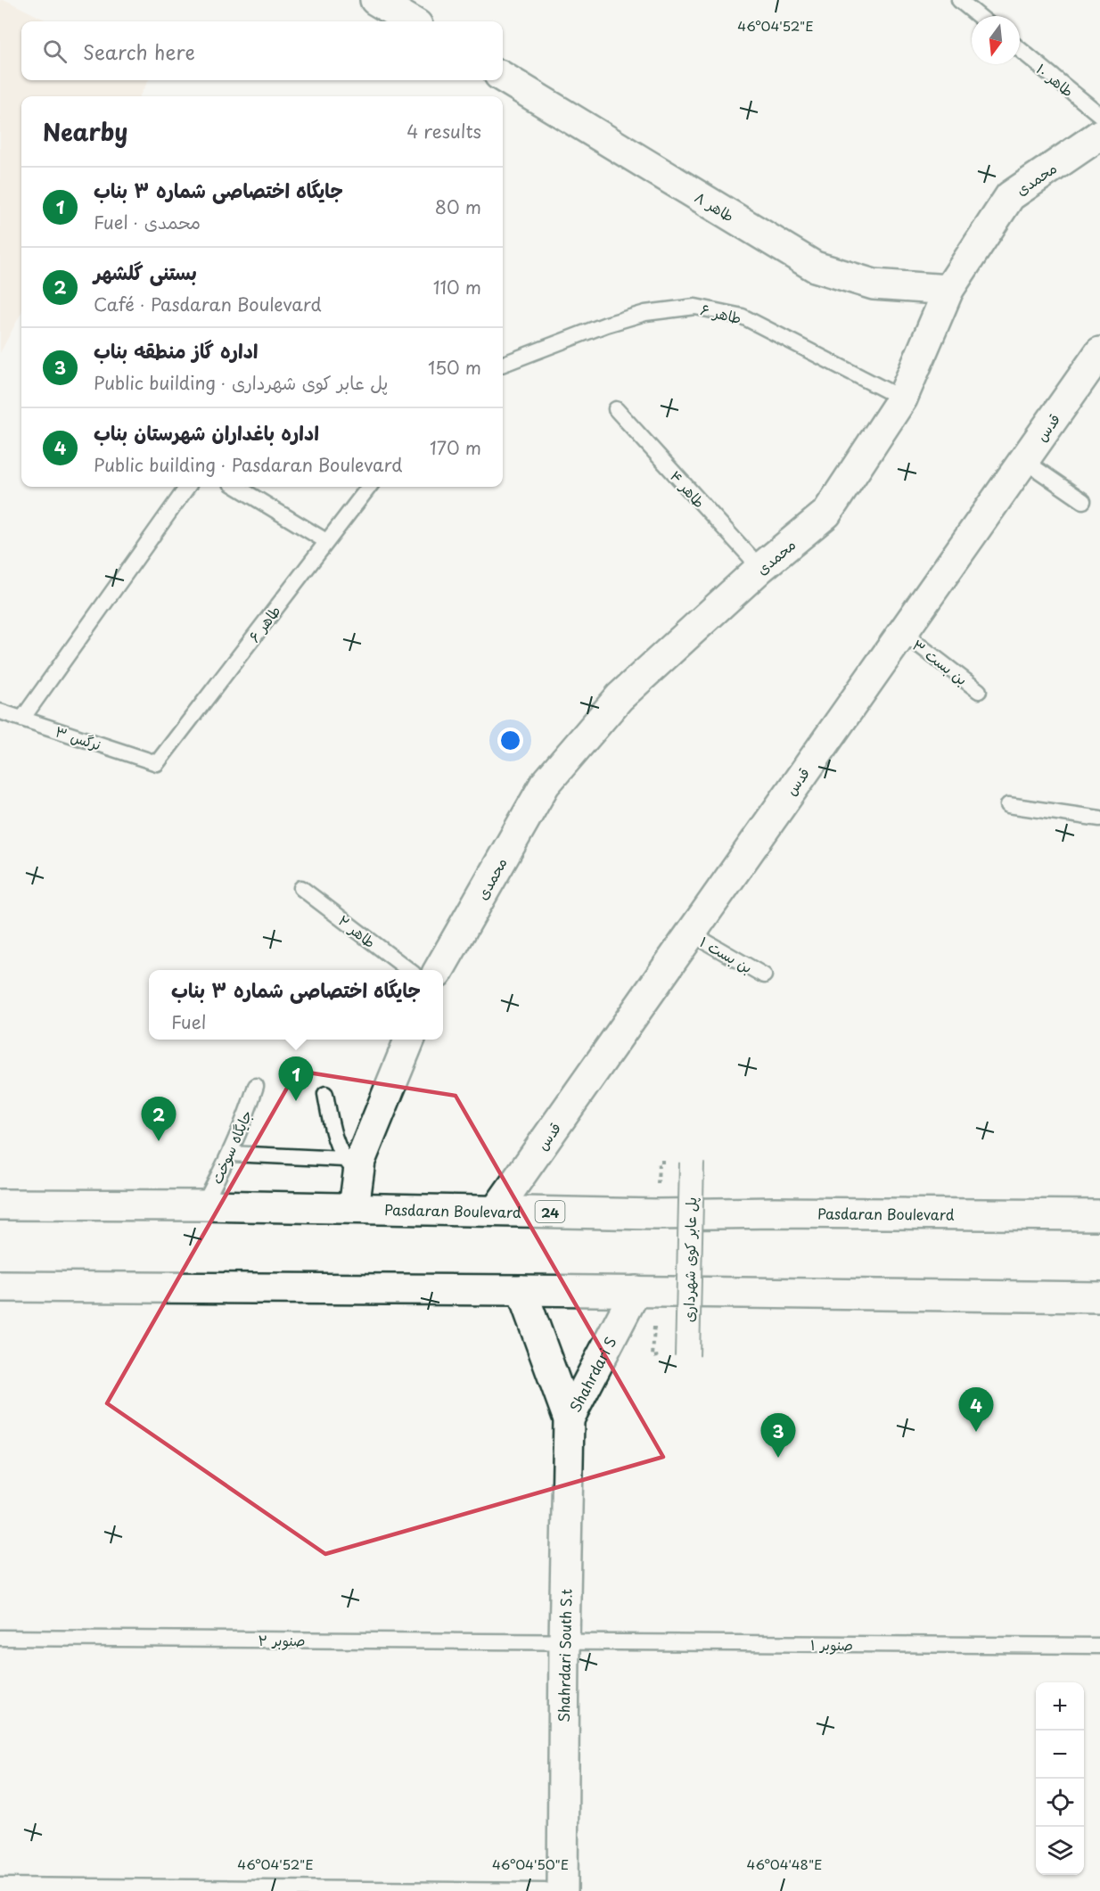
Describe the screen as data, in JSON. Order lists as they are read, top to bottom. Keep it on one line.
{"streets":{"main road":["محمدی","طاهر ۸","قدس","Pasdaran Boulevard","24","Shahrdari S","Shahrdari South S.t"],"street":["پل عابر کوی شهرداری"],"lane":["طاهر ۱۰","طاهر ۶","طاهر ۴","بن بست ۳","نرگس ۳","طاهر ۲","بن بست ۱","جایگاه سوخت","صنوبر ۲","صنوبر ۱"]},"crossings":[["محمدی","طاهر ۸"],["محمدی","طاهر ۶"],["محمدی","طاهر ۴"],["طاهر ۶","نرگس ۳"],["قدس","بن بست ۳"],["قدس","بن بست ۱"],["قدس","Pasdaran Boulevard"],["جایگاه سوخت","Pasdaran Boulevard"],["Shahrdari S","Shahrdari South S.t"],["صنوبر ۲","صنوبر ۱"],["صنوبر ۲","Shahrdari South S.t"],["صنوبر ۱","Shahrdari South S.t"]],"north":"bottom","page":{"search":"Search here","heading":["Nearby","4 results"],"list":[{"mark":"1","name":"جایگاه اختصاصی شماره ۳ بناب","note":"Fuel · محمدی","value":"80 m"},{"mark":"2","name":"بستنی گلشهر","note":"Café · Pasdaran Boulevard","value":"110 m"},{"mark":"3","name":"اداره گاز منطقه بناب","note":"Public building · پل عابر کوی شهرداری","value":"150 m"},{"mark":"4","name":"اداره باغداران شهرستان بناب","note":"Public building · Pasdaran Boulevard","value":"170 m"}],"popup":["جایگاه اختصاصی شماره ۳ بناب","Fuel"],"pins":["1","2","4","3"],"map_buttons":["+","−"]},"coordinates":["46°04'52\"E","46°04'50\"E","46°04'48\"E"]}
